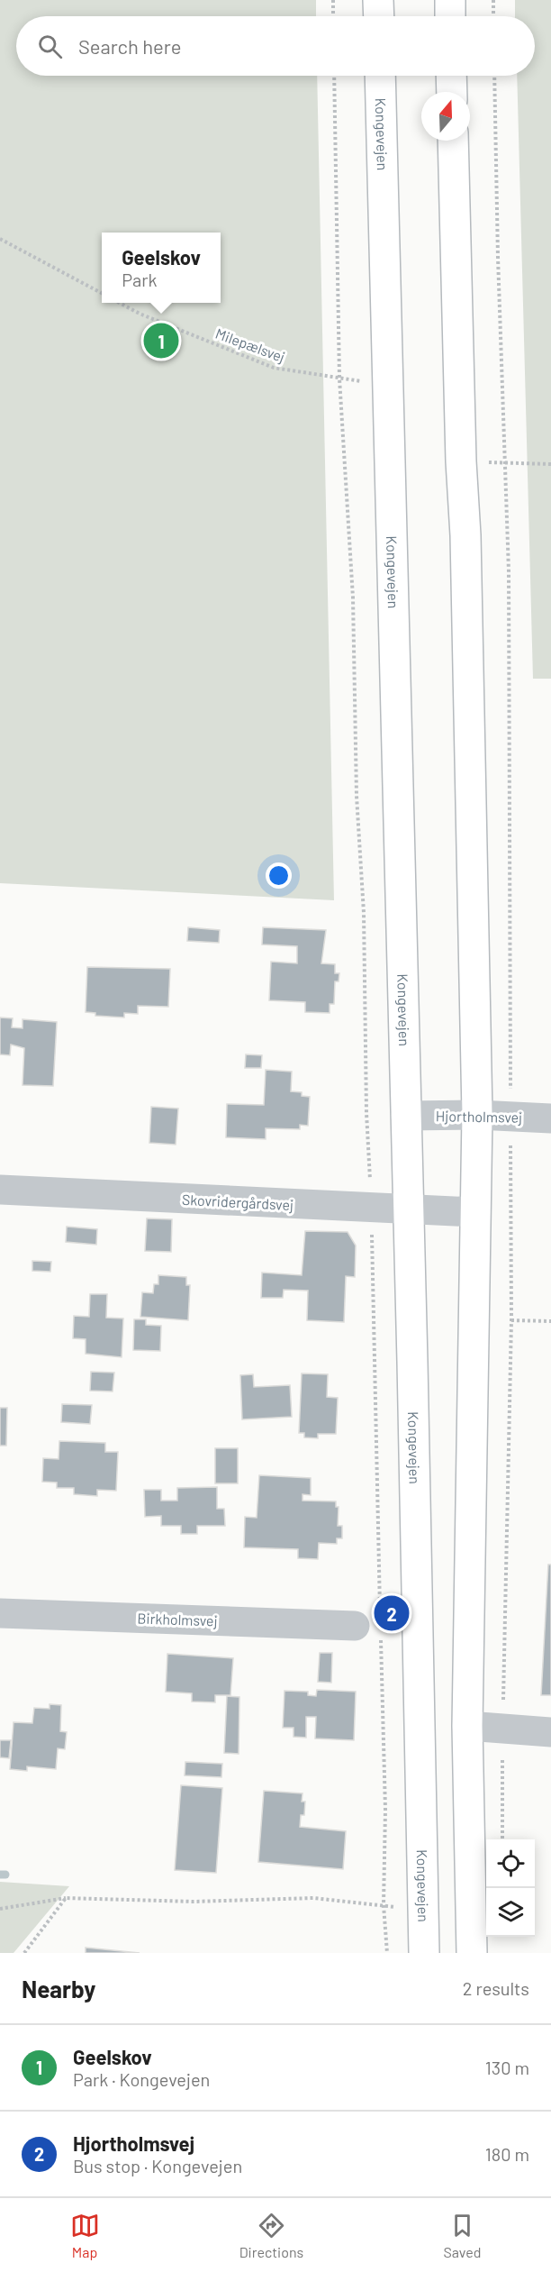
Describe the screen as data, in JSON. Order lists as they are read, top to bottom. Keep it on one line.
{"streets":{"main road":["Kongevejen"],"street":["Hjortholmsvej","Skovridergårdsvej","Birkholmsvej"],"path":["Milepælsvej"]},"crossings":[["Kongevejen","Milepælsvej"],["Kongevejen","Hjortholmsvej"],["Kongevejen","Skovridergårdsvej"]],"north":"top","page":{"search":"Search here","popup":["Geelskov","Park"],"pins":["1","2"],"heading":["Nearby","2 results"],"list":[{"mark":"1","name":"Geelskov","note":"Park · Kongevejen","value":"130 m"},{"mark":"2","name":"Hjortholmsvej","note":"Bus stop · Kongevejen","value":"180 m"}],"nav":["Map","Directions","Saved"]}}
